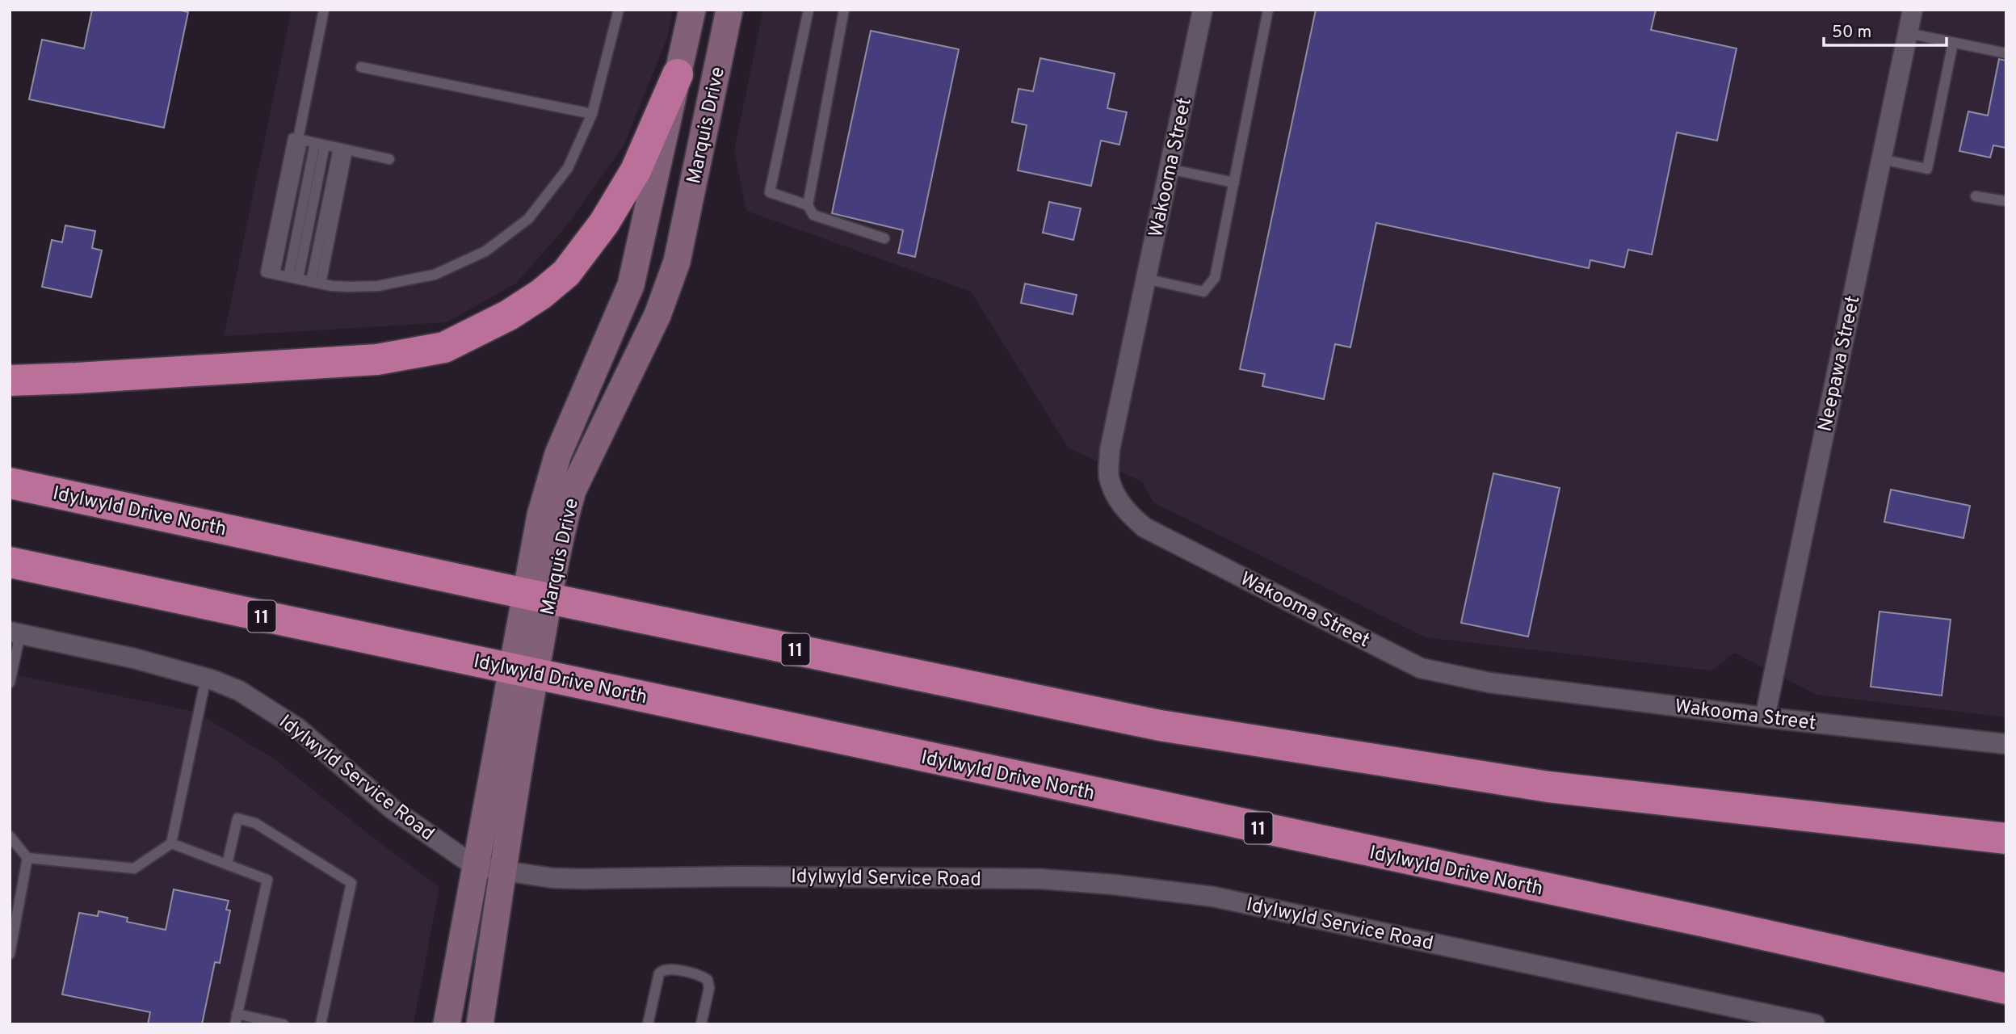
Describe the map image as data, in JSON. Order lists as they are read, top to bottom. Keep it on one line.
{"streets":{"highway":["Idylwyld Drive North","11"],"main road":["Marquis Drive"],"street":["Wakooma Street","Neepawa Street","Idylwyld Service Road"]},"crossings":[["Marquis Drive","Idylwyld Drive North"],["Marquis Drive","Idylwyld Service Road"],["Wakooma Street","Neepawa Street"]],"scale_bar":"50 m"}
